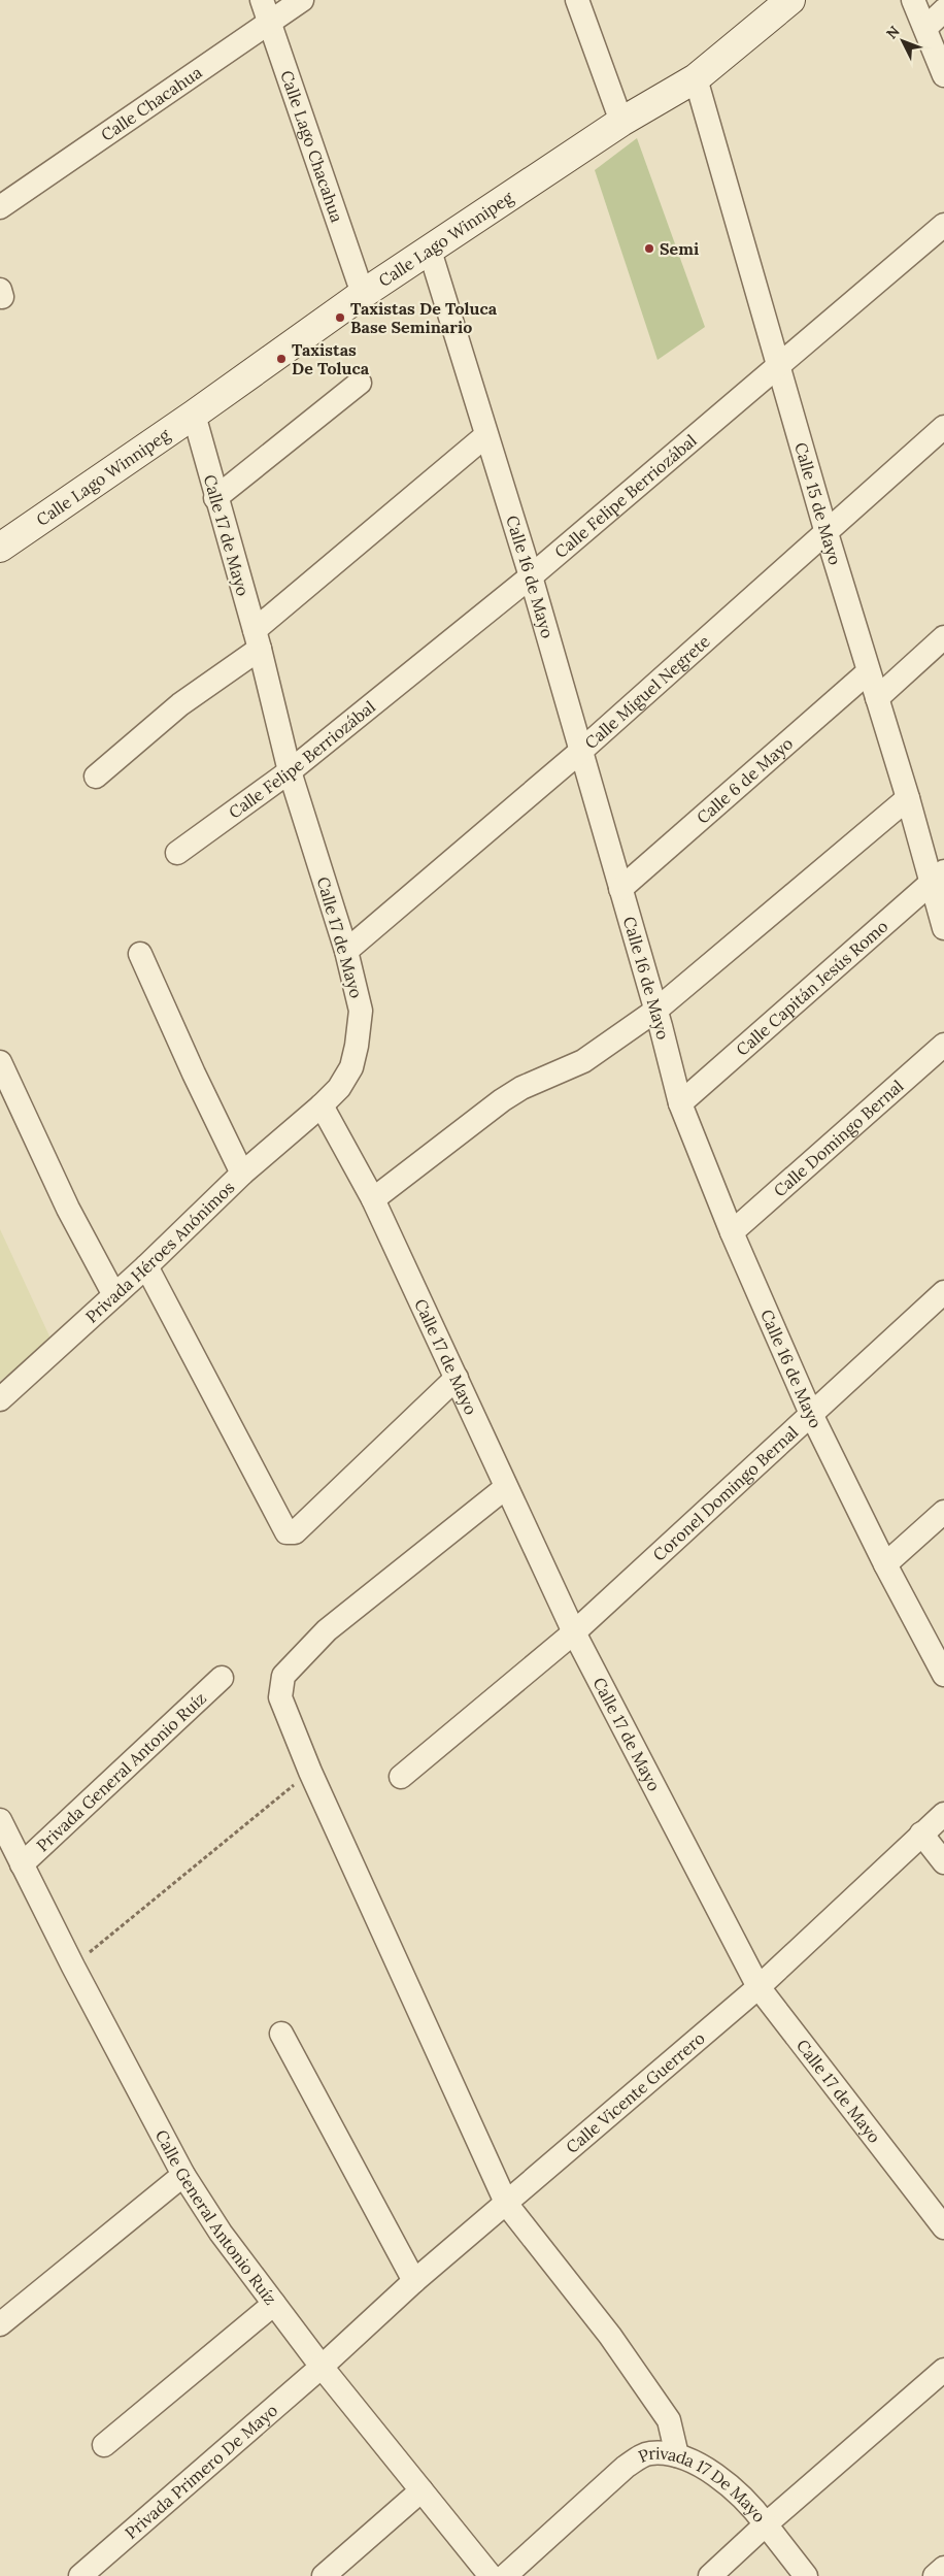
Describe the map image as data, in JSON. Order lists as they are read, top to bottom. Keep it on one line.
{"streets":{"main road":["Calle Lago Winnipeg"],"street":["Calle Chacahua","Calle Lago Chacahua","Calle Felipe Berriozábal","Calle 15 de Mayo","Calle 17 de Mayo","Calle 16 de Mayo","Calle Miguel Negrete","Calle 6 de Mayo","Calle Capitán Jesús Romo","Calle Domingo Bernal","Privada Héroes Anónimos","Coronel Domingo Bernal","Privada General Antonio Ruíz","Calle Vicente Guerrero","Calle General Antonio Ruíz","Privada Primero De Mayo","Privada 17 De Mayo"]},"crossings":[["Calle Chacahua","Calle Lago Chacahua"],["Calle Lago Chacahua","Calle Lago Winnipeg"],["Calle Lago Winnipeg","Calle 15 de Mayo"],["Calle Lago Winnipeg","Calle 17 de Mayo"],["Calle Lago Winnipeg","Calle 16 de Mayo"],["Calle Felipe Berriozábal","Calle 15 de Mayo"],["Calle Felipe Berriozábal","Calle 17 de Mayo"],["Calle Felipe Berriozábal","Calle 16 de Mayo"],["Calle 15 de Mayo","Calle Miguel Negrete"],["Calle 15 de Mayo","Calle 6 de Mayo"],["Calle 15 de Mayo","Calle Capitán Jesús Romo"],["Calle 17 de Mayo","Calle Miguel Negrete"],["Calle 17 de Mayo","Privada Héroes Anónimos"],["Calle 17 de Mayo","Coronel Domingo Bernal"],["Calle 17 de Mayo","Calle Vicente Guerrero"],["Calle 16 de Mayo","Calle Miguel Negrete"],["Calle 16 de Mayo","Calle 6 de Mayo"],["Calle 16 de Mayo","Calle Capitán Jesús Romo"],["Calle 16 de Mayo","Calle Domingo Bernal"],["Calle 16 de Mayo","Coronel Domingo Bernal"],["Privada General Antonio Ruíz","Calle General Antonio Ruíz"],["Calle Vicente Guerrero","Calle General Antonio Ruíz"],["Calle Vicente Guerrero","Privada Primero De Mayo"],["Calle General Antonio Ruíz","Privada Primero De Mayo"]],"places":["Semi","Taxistas De Toluca Base Seminario","Taxistas De Toluca"],"north":"top left"}
